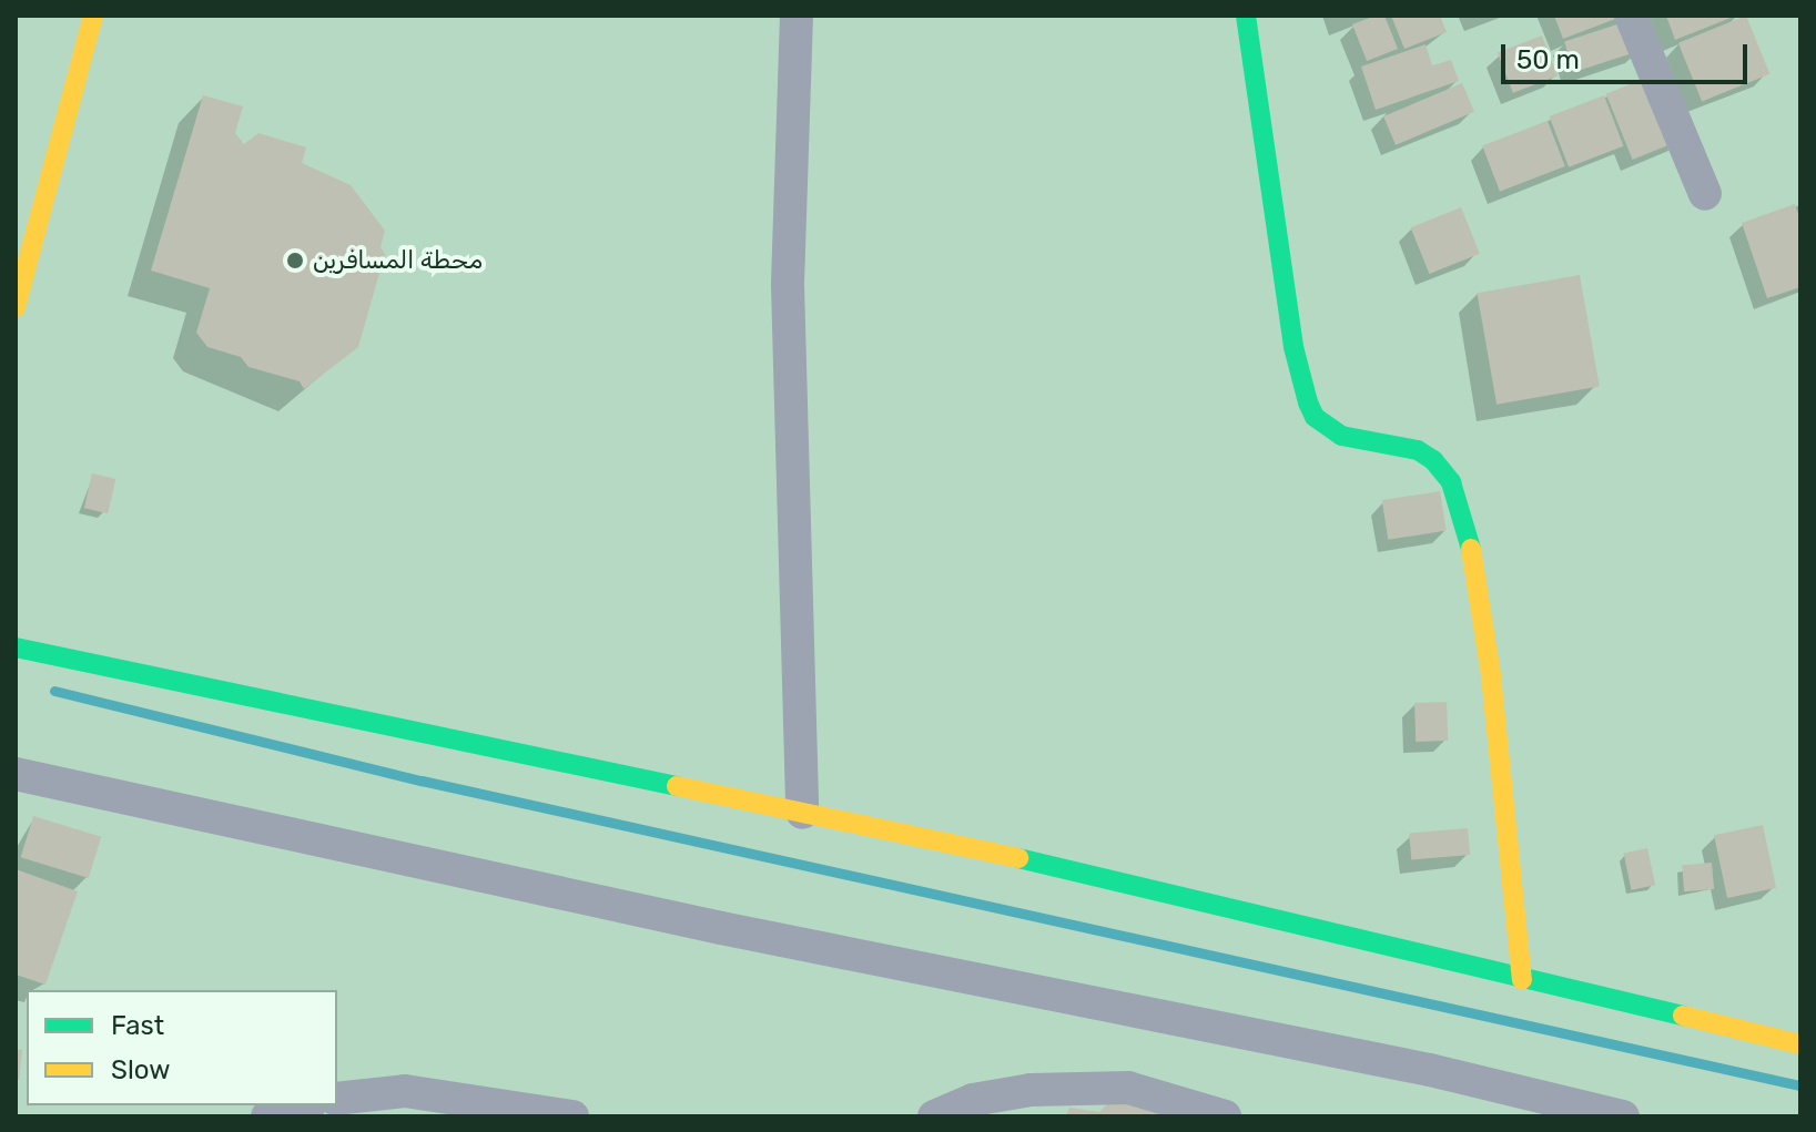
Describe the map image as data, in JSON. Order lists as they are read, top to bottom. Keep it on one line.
{"places":["محطة المسافرين"],"legend":["Fast","Slow"],"scale_bar":"50 m"}
